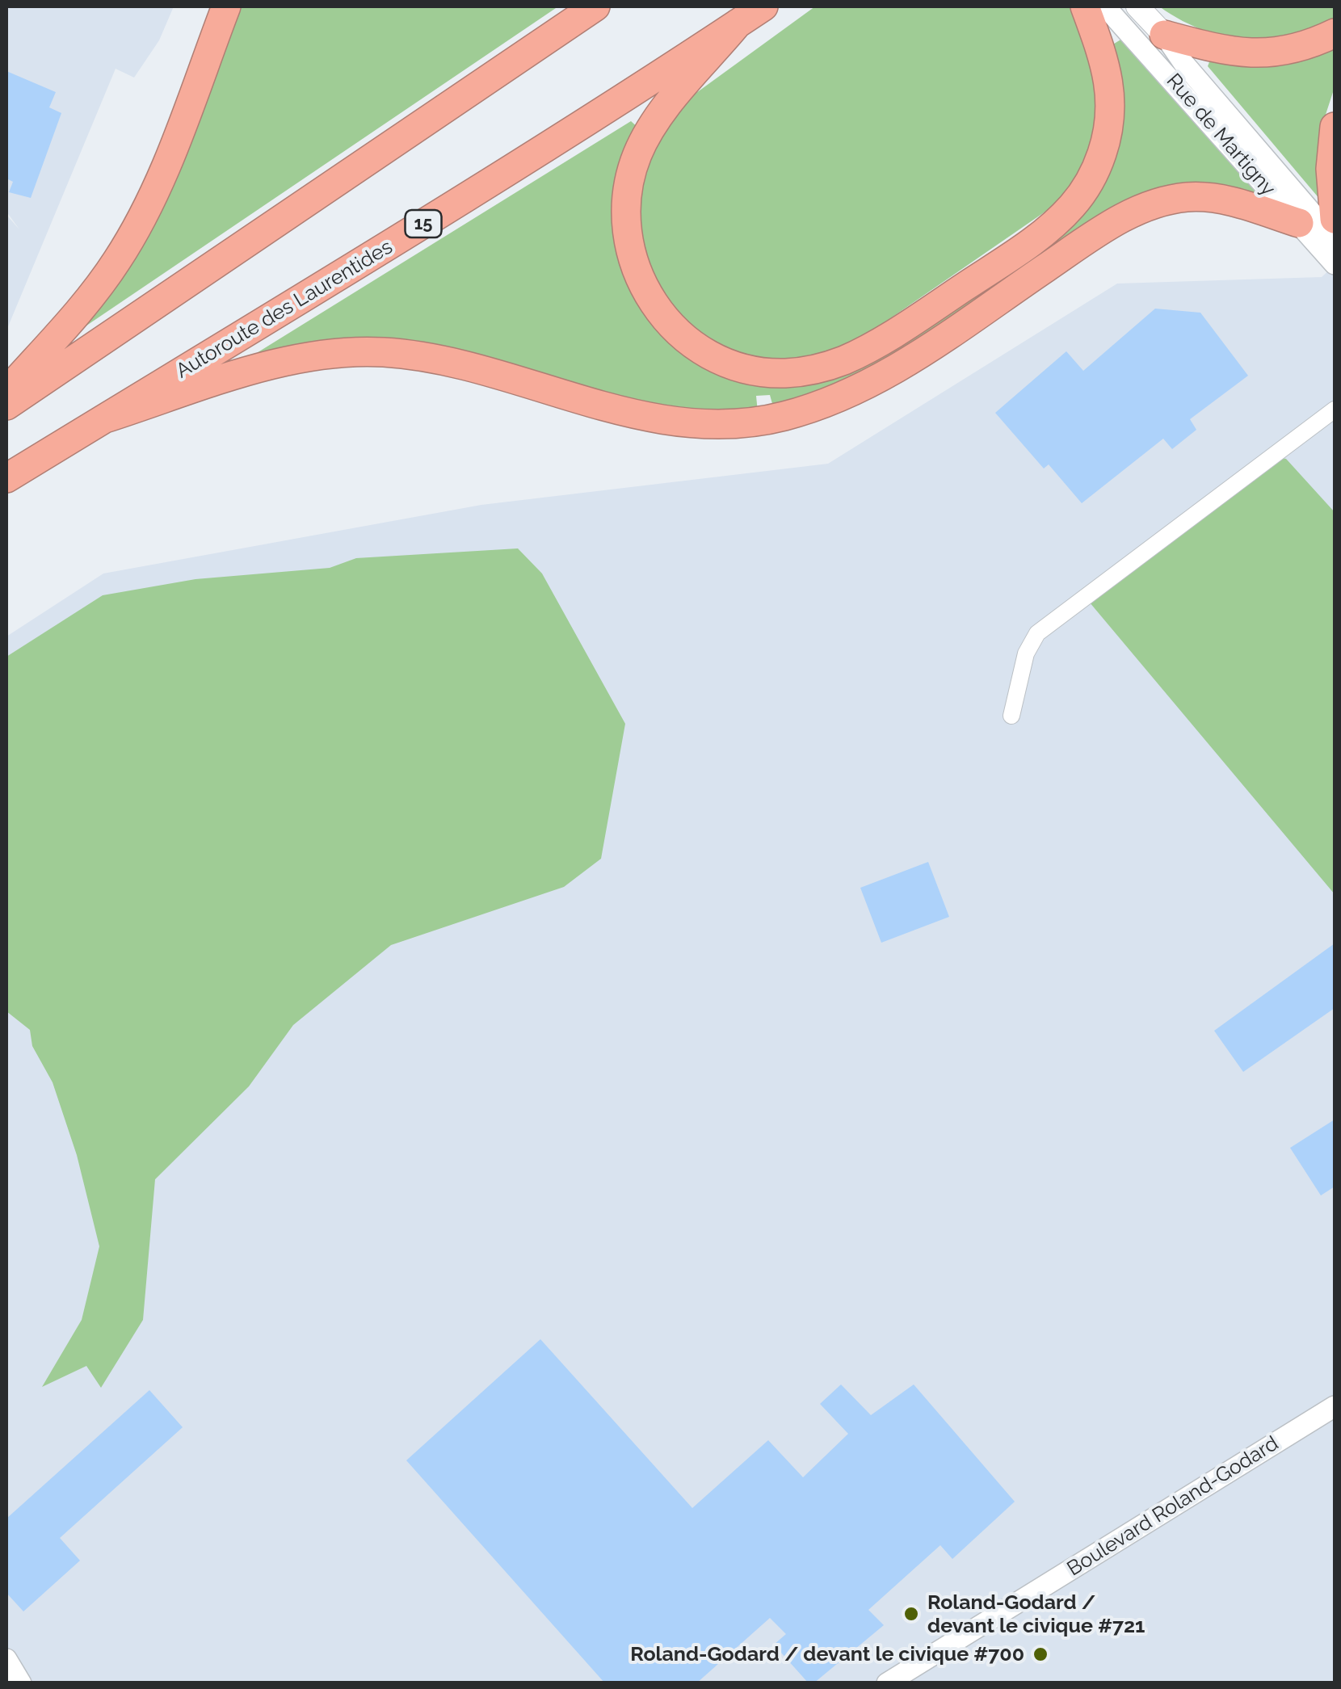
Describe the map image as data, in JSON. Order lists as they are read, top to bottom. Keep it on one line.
{"streets":{"highway":["15","Autoroute des Laurentides"],"main road":["Rue de Martigny"],"street":["Boulevard Roland-Godard"]},"places":["Roland-Godard / devant le civique #721","Roland-Godard / devant le civique #700"]}
